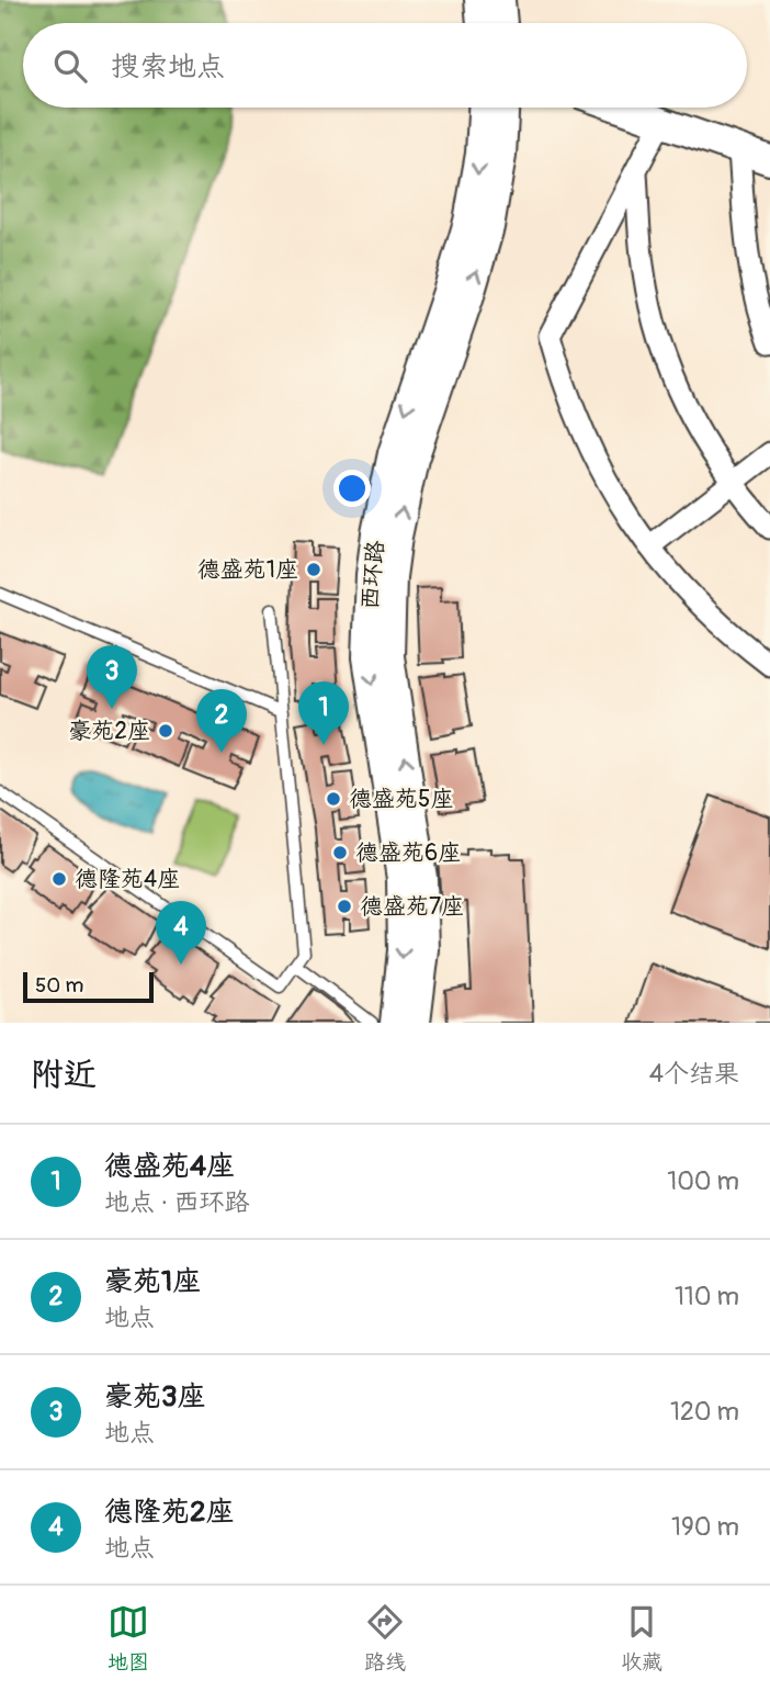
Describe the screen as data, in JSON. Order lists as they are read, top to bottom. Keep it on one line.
{"streets":{"main road":["西环路"]},"places":["德盛苑1座","豪苑2座","德盛苑5座","德盛苑6座","德隆苑4座","德盛苑7座"],"scale_bar":"50 m","page":{"search":"搜索地点","pins":["3","1","2","4"],"scale":"50 m","heading":["附近","4个结果"],"list":[{"mark":"1","name":"德盛苑4座","note":"地点 · 西环路","value":"100 m"},{"mark":"2","name":"豪苑1座","note":"地点","value":"110 m"},{"mark":"3","name":"豪苑3座","note":"地点","value":"120 m"},{"mark":"4","name":"德隆苑2座","note":"地点","value":"190 m"}],"nav":["地图","路线","收藏"]}}
